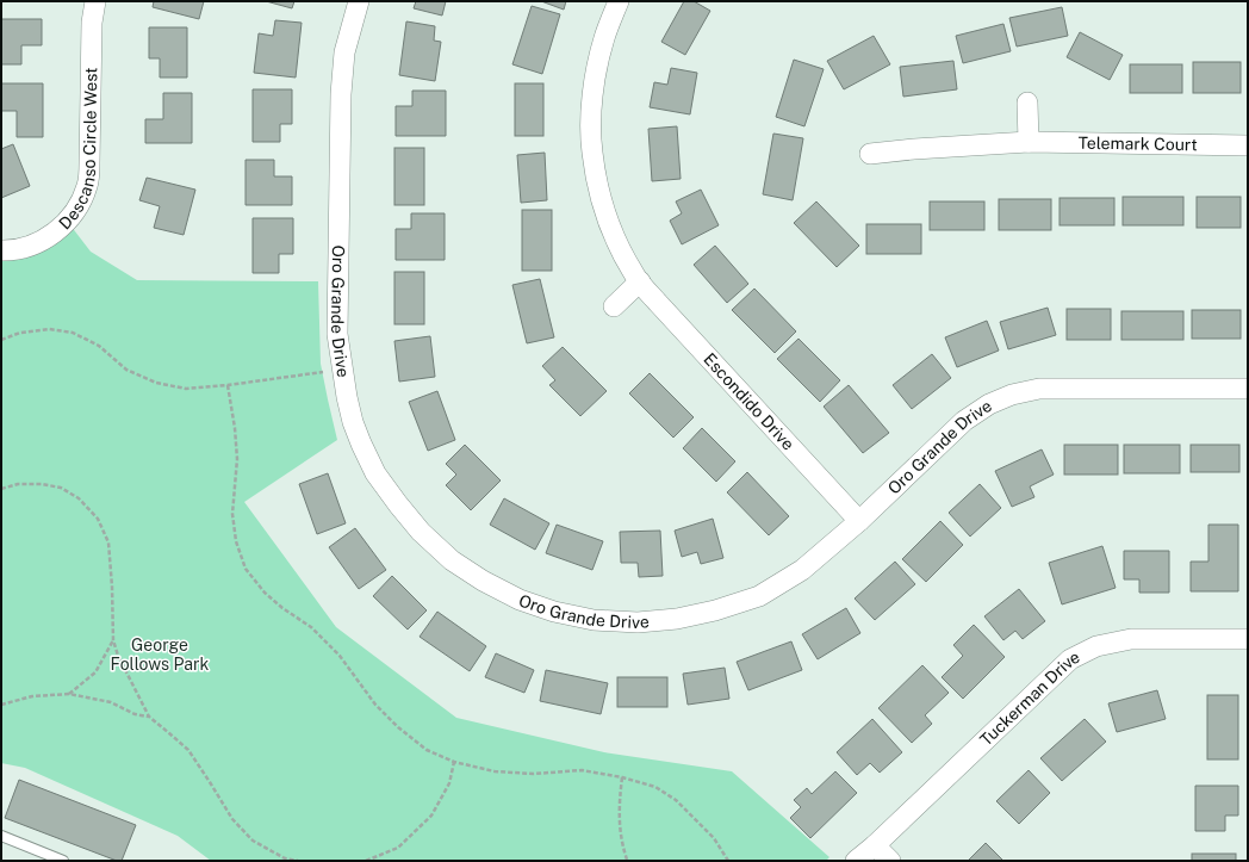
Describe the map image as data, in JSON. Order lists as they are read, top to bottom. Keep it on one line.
{"streets":{"street":["Telemark Court","Descanso Circle West","Oro Grande Drive","Escondido Drive","Tuckerman Drive"]},"crossings":[["Oro Grande Drive","Escondido Drive"]],"parks":["George Follows Park"]}
